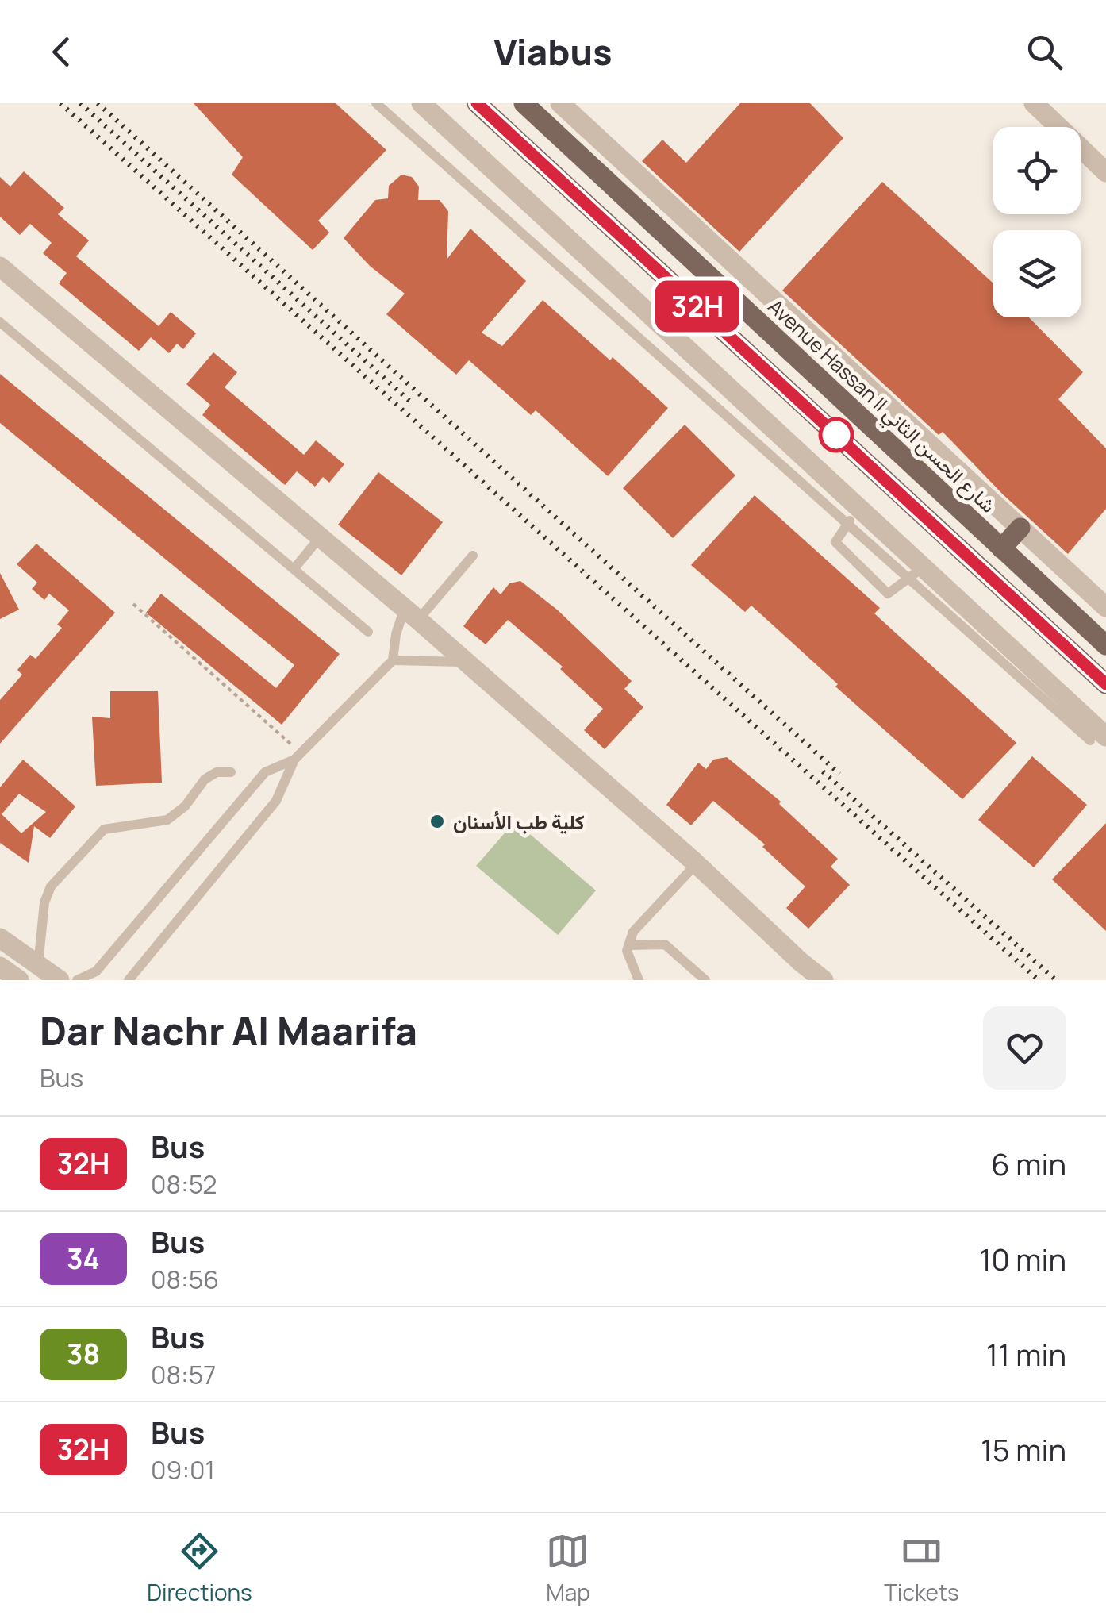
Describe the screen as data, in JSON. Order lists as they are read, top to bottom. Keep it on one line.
{"streets":{"main road":["Avenue Hassan II شارع الحسن الثاني"]},"places":["كلية طب الأسنان"],"lines":["bus line 32H"],"page":{"header":"Viabus","on_map":"32H","heading":["Dar Nachr Al Maarifa","Bus"],"list":[{"mark":"32H","name":"Bus","note":"08:52","value":"6 min"},{"mark":"34","name":"Bus","note":"08:56","value":"10 min"},{"mark":"38","name":"Bus","note":"08:57","value":"11 min"},{"mark":"32H","name":"Bus","note":"09:01","value":"15 min"}],"tabs":["Directions","Map","Tickets"]}}
